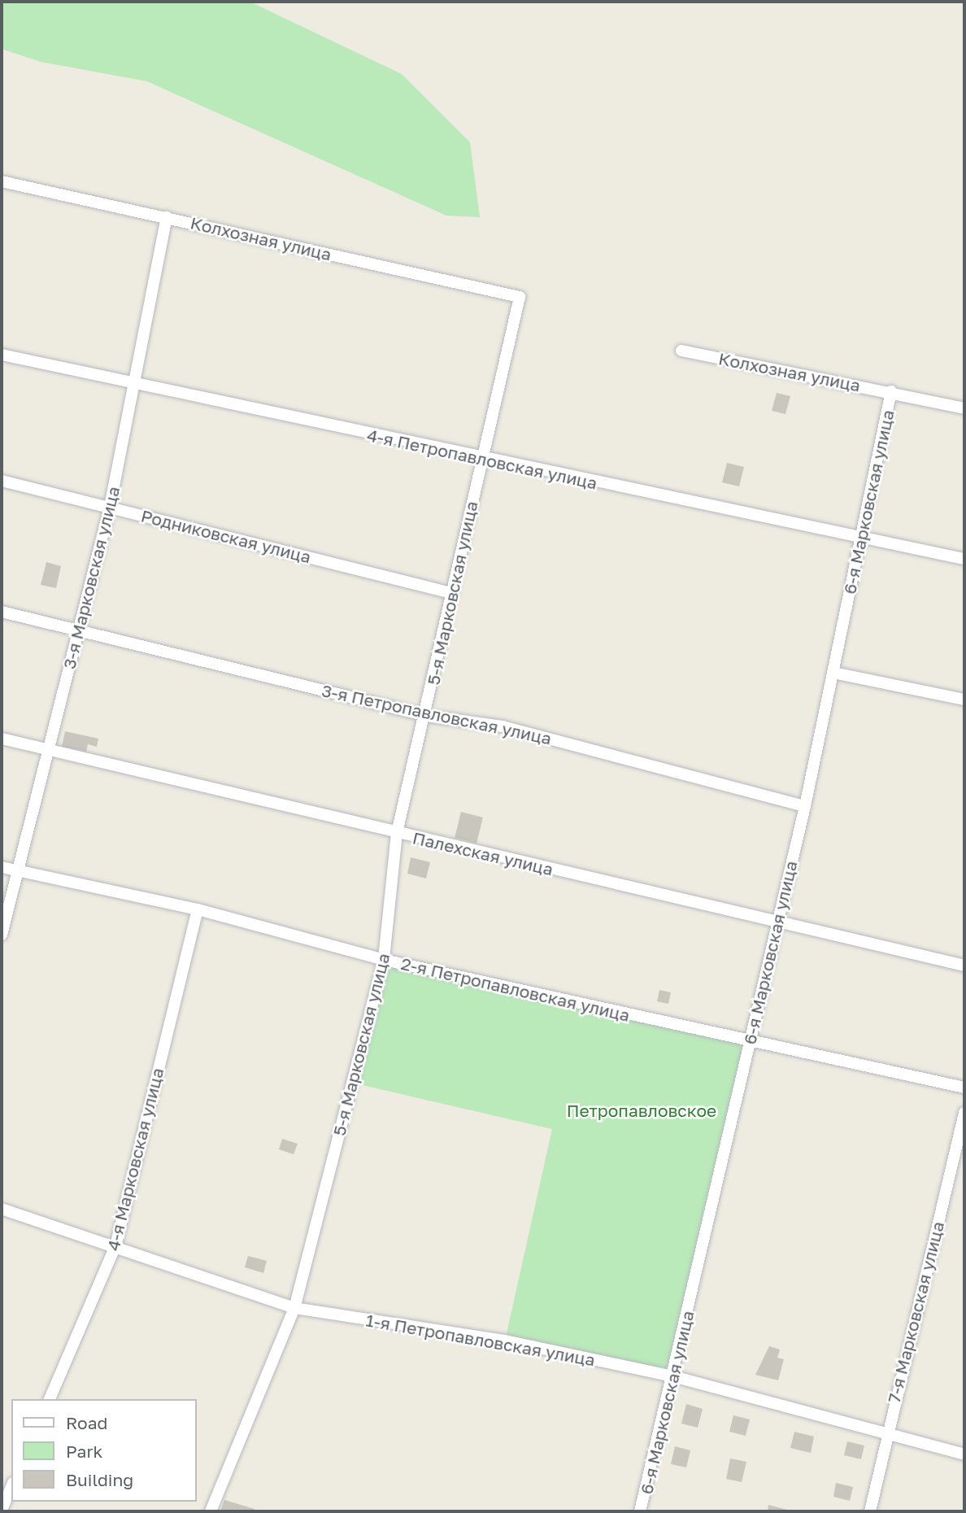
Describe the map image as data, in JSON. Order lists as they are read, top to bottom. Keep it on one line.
{"streets":{"street":["Колхозная улица","4-я Петропавловская улица","6-я Марковская улица","Родниковская улица","3-я Марковская улица","5-я Марковская улица","3-я Петропавловская улица","Палехская улица","2-я Петропавловская улица","4-я Марковская улица","7-я Марковская улица","1-я Петропавловская улица"]},"crossings":[["Колхозная улица","6-я Марковская улица"],["Колхозная улица","3-я Марковская улица"],["Колхозная улица","5-я Марковская улица"],["4-я Петропавловская улица","6-я Марковская улица"],["4-я Петропавловская улица","3-я Марковская улица"],["4-я Петропавловская улица","5-я Марковская улица"],["6-я Марковская улица","3-я Петропавловская улица"],["6-я Марковская улица","Палехская улица"],["6-я Марковская улица","2-я Петропавловская улица"],["6-я Марковская улица","1-я Петропавловская улица"],["Родниковская улица","3-я Марковская улица"],["Родниковская улица","5-я Марковская улица"],["3-я Марковская улица","3-я Петропавловская улица"],["3-я Марковская улица","Палехская улица"],["3-я Марковская улица","2-я Петропавловская улица"],["5-я Марковская улица","3-я Петропавловская улица"],["5-я Марковская улица","Палехская улица"],["5-я Марковская улица","2-я Петропавловская улица"],["5-я Марковская улица","1-я Петропавловская улица"],["2-я Петропавловская улица","4-я Марковская улица"],["4-я Марковская улица","1-я Петропавловская улица"],["7-я Марковская улица","1-я Петропавловская улица"]],"parks":["Петропавловское"],"legend":["Road","Park","Building"]}
